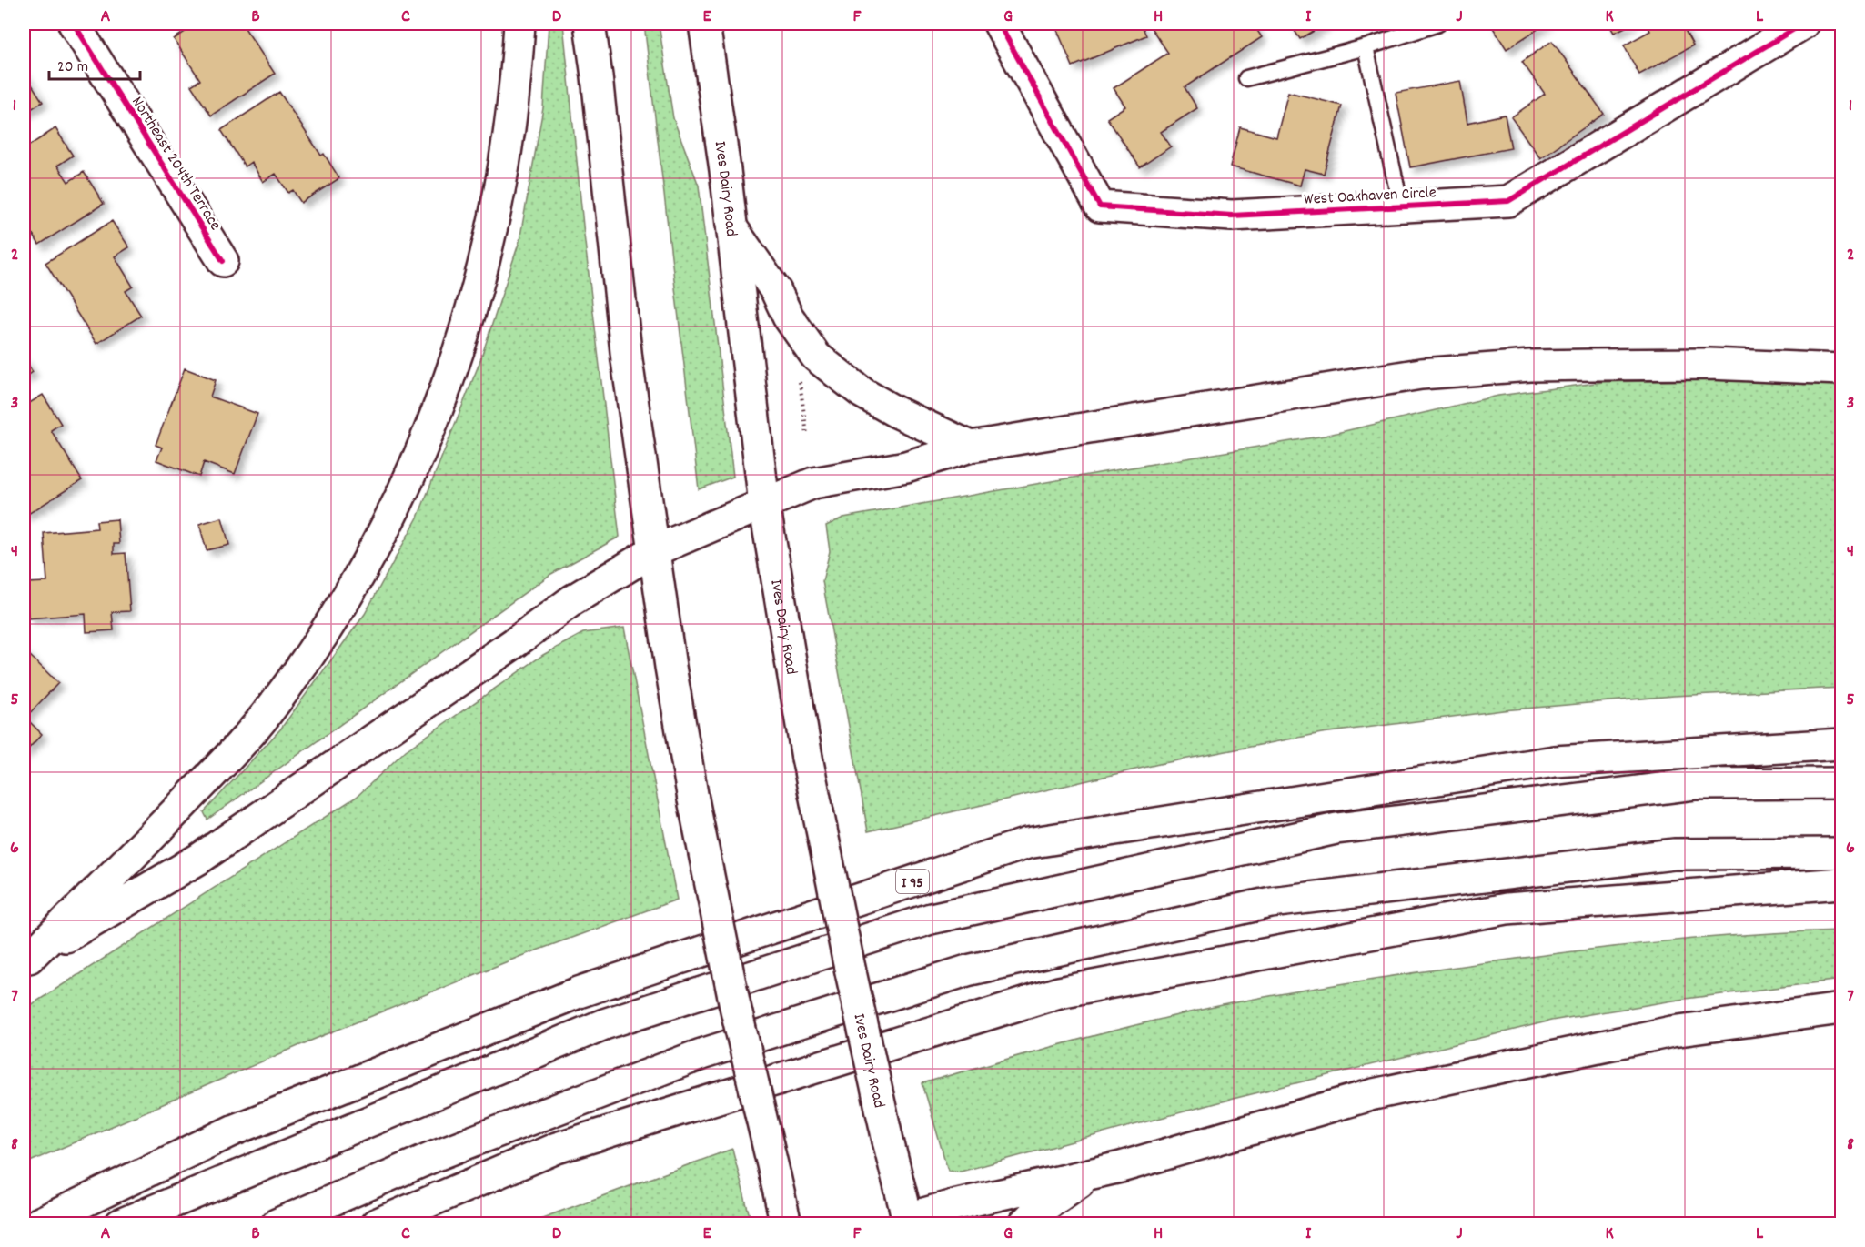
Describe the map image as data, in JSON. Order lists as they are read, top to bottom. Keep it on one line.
{"streets":{"main road":["Northeast 204th Terrace","Ives Dairy Road","West Oakhaven Circle","I 95"]},"scale_bar":"20 m","grid":{"columns":["A","B","C","D","E","F","G","H","I","J","K","L"],"rows":["1","2","3","4","5","6","7","8"]}}
